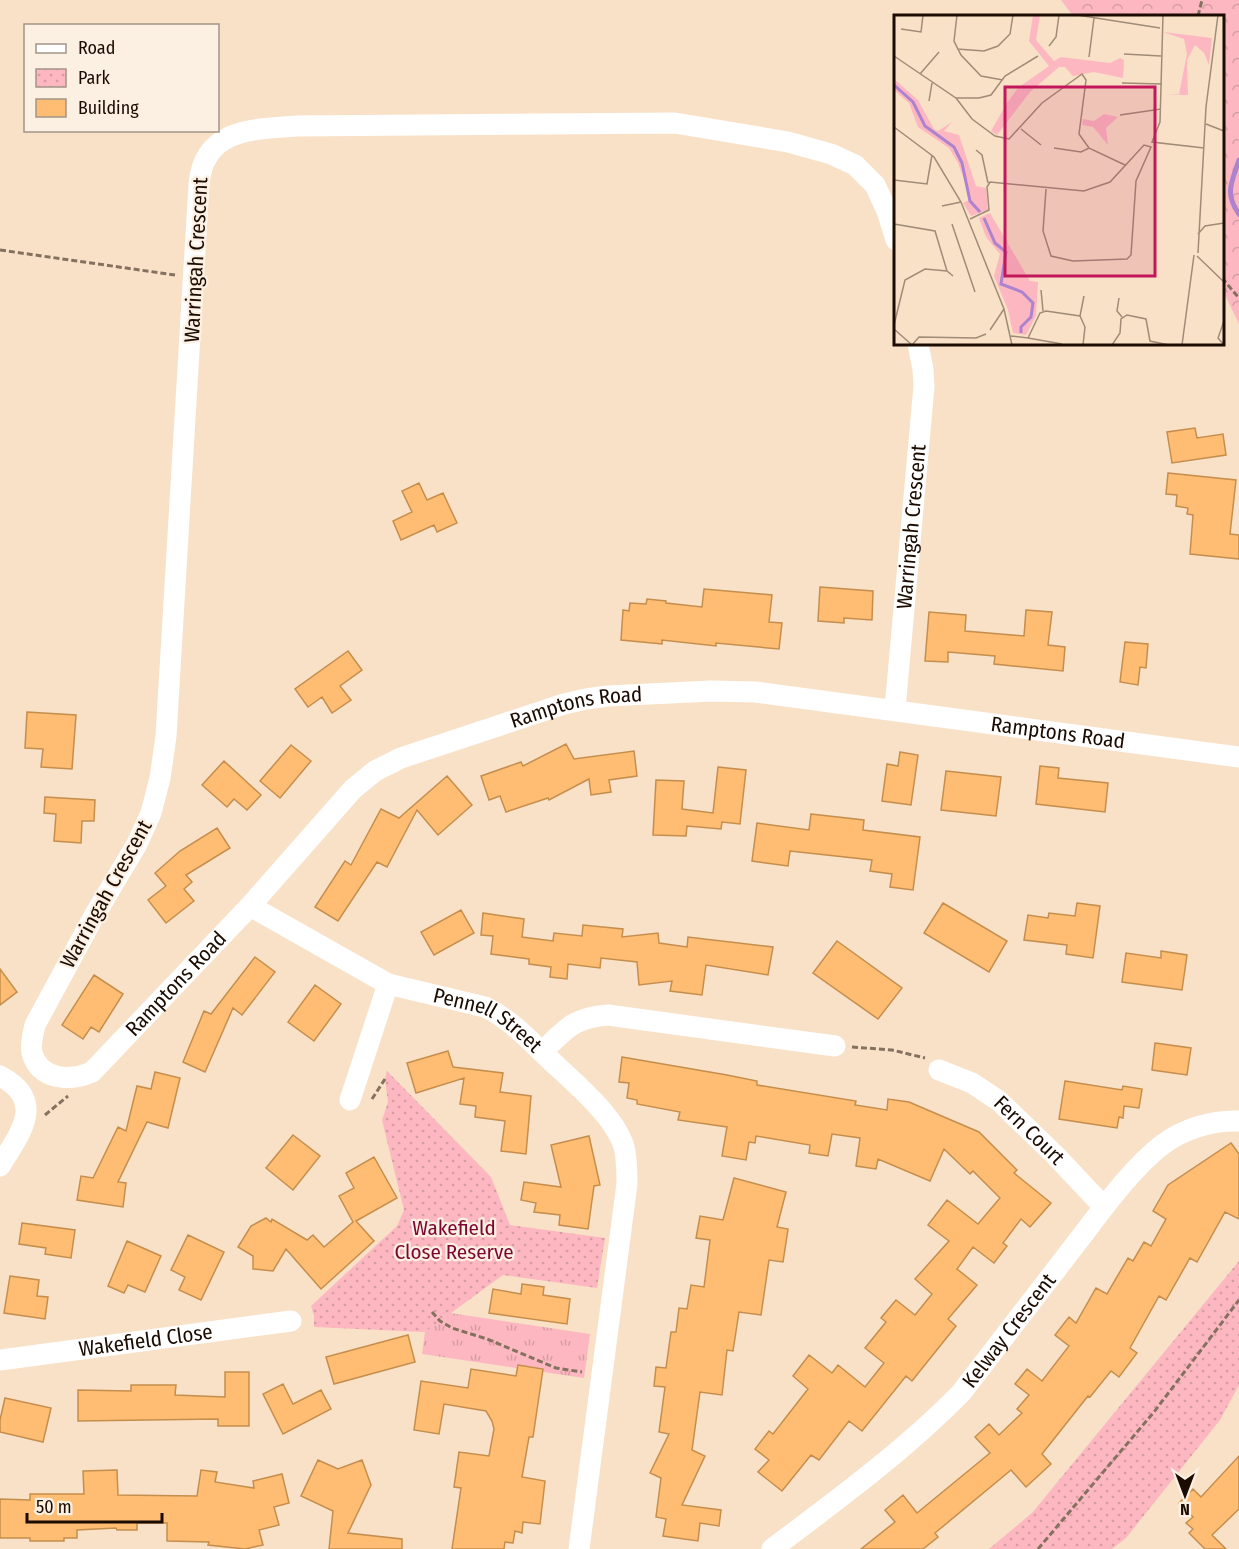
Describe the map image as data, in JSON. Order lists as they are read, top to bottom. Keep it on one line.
{"streets":{"street":["Warringah Crescent","Ramptons Road","Pennell Street","Fern Court","Kelway Crescent","Wakefield Close"]},"crossings":[["Warringah Crescent","Ramptons Road"],["Ramptons Road","Pennell Street"],["Fern Court","Kelway Crescent"]],"parks":["Wakefield Close Reserve"],"legend":["Road","Park","Building"],"scale_bar":"50 m","north":"bottom"}
